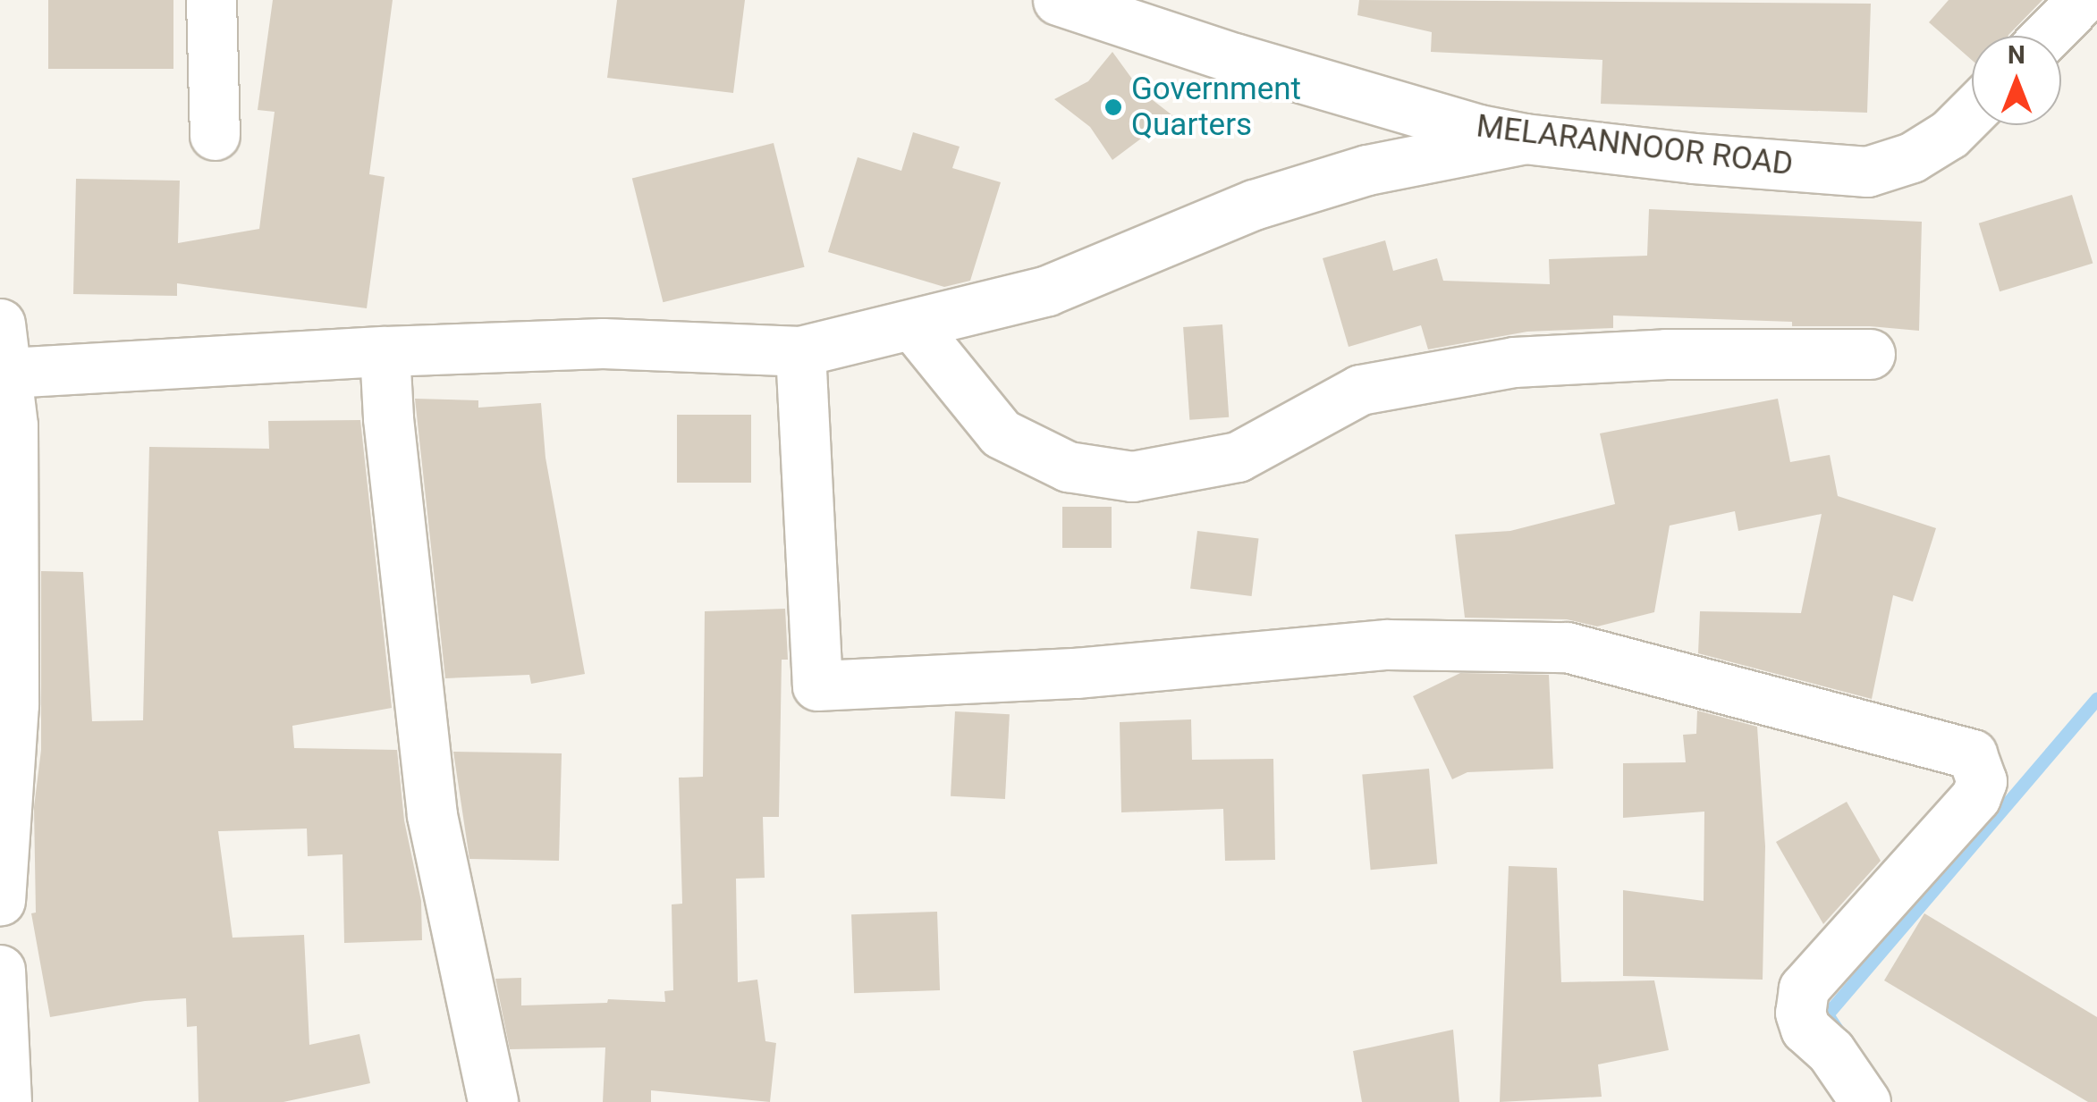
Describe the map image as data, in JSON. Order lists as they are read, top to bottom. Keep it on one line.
{"streets":{"street":["MELARANNOOR ROAD"]},"places":["Government Quarters"],"north":"top"}
